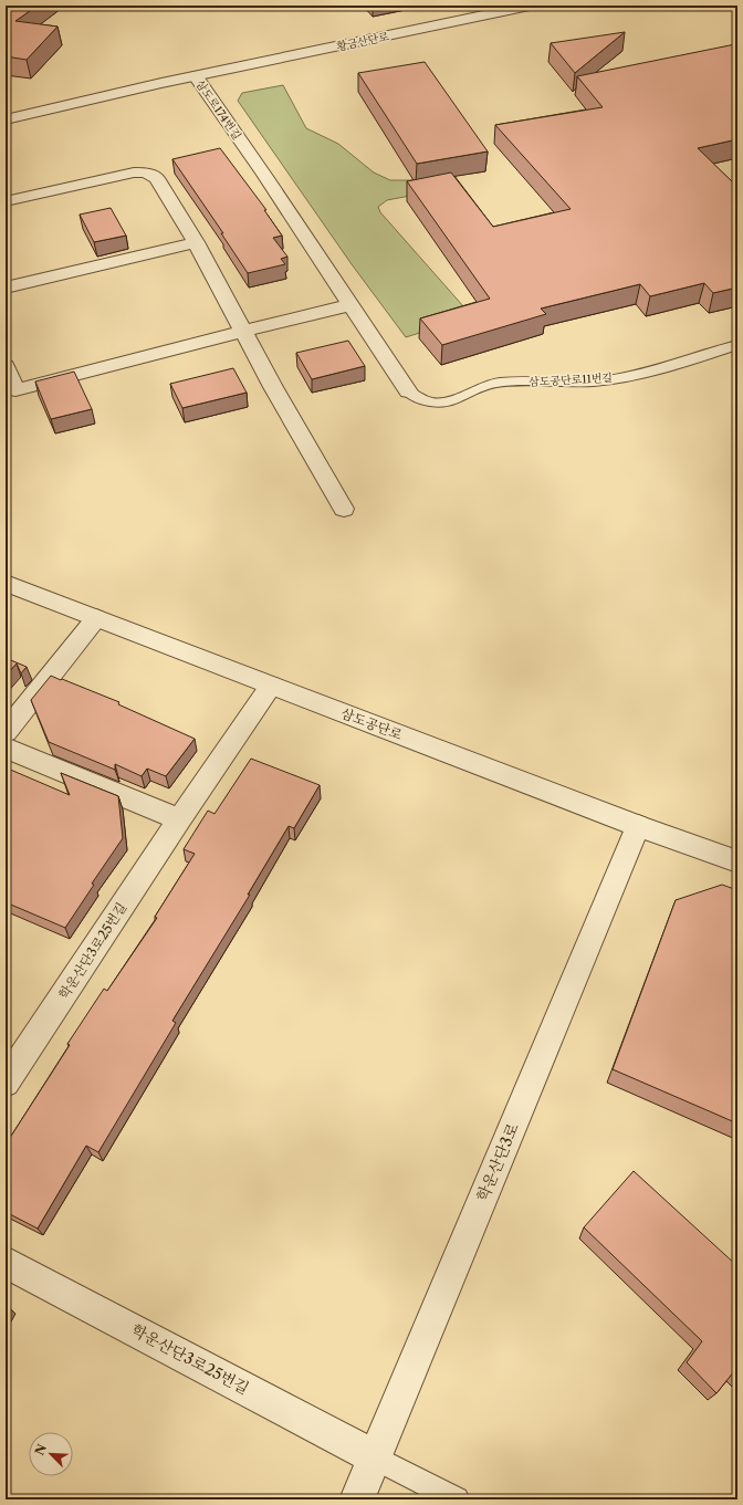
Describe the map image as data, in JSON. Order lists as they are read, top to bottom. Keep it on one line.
{"streets":{"street":["황금산단로","삼도로174번길","삼도공단로","학운산단3로25번길","학운산단3로"],"lane":["삼도공단로11번길"]},"crossings":[["황금산단로","삼도로174번길"],["삼도로174번길","삼도공단로11번길"],["삼도공단로","학운산단3로25번길"],["삼도공단로","학운산단3로"],["학운산단3로25번길","학운산단3로"]],"north":"top left"}
